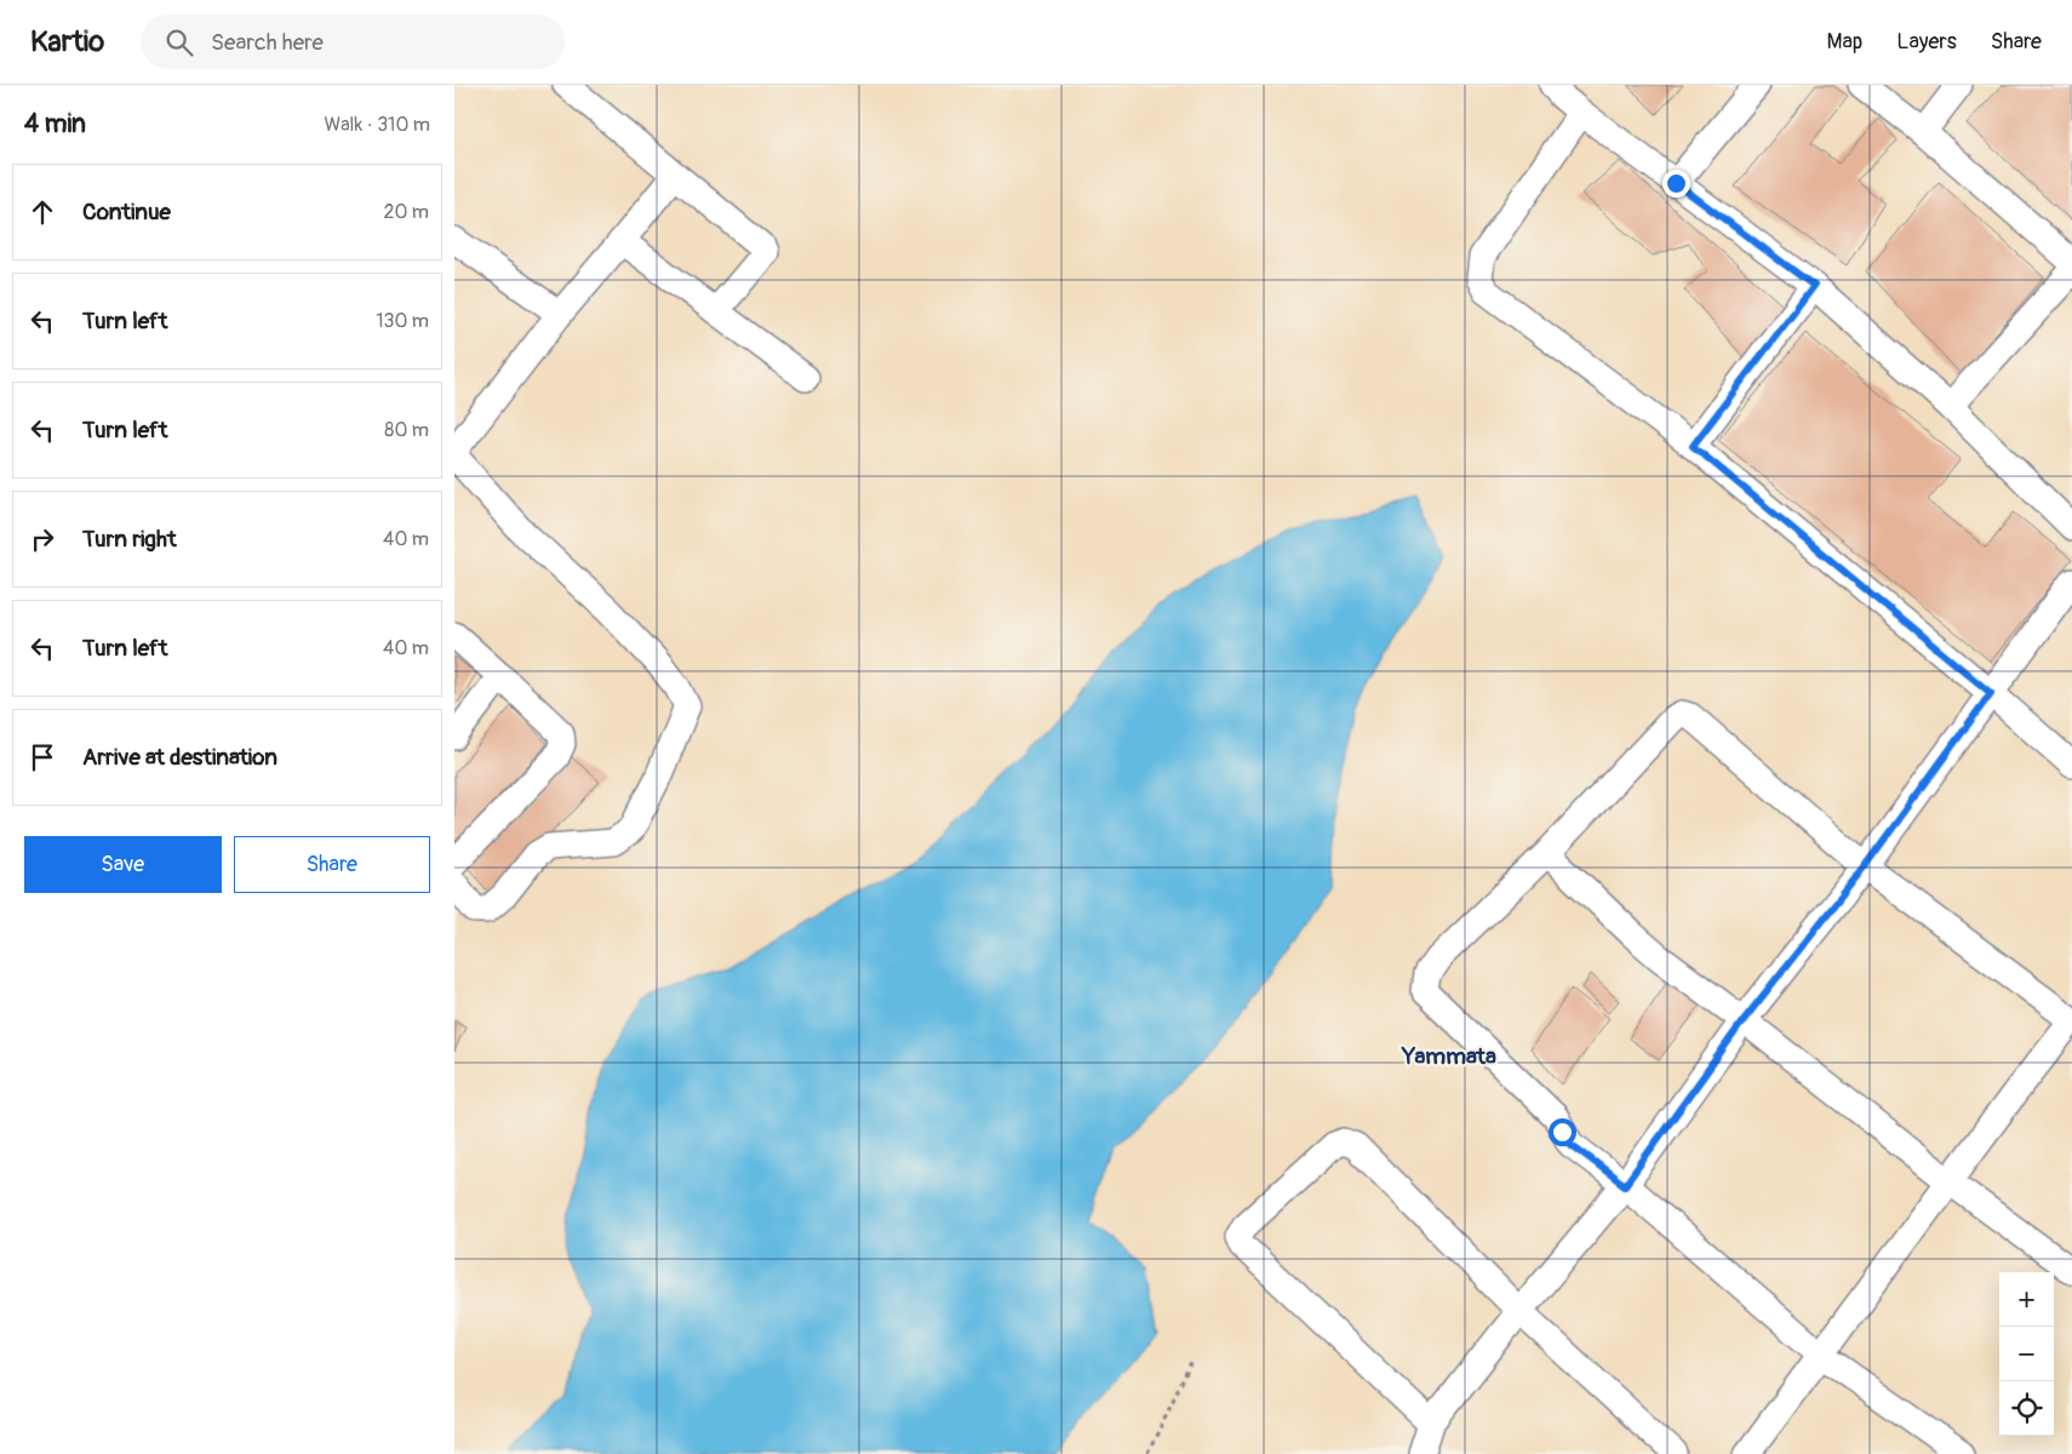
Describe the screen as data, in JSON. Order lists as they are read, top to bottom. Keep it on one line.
{"districts":["Yammata"],"page":{"header":"Kartio","search":"Search here","nav":["Map","Layers","Share"],"heading":["4 min","Walk · 310 m"],"list":[["Continue","20 m"],["Turn left","130 m"],["Turn left","80 m"],["Turn right","40 m"],["Turn left","40 m"],"Arrive at destination"],"buttons":["Save","Share"],"map_buttons":["+","−"]}}
